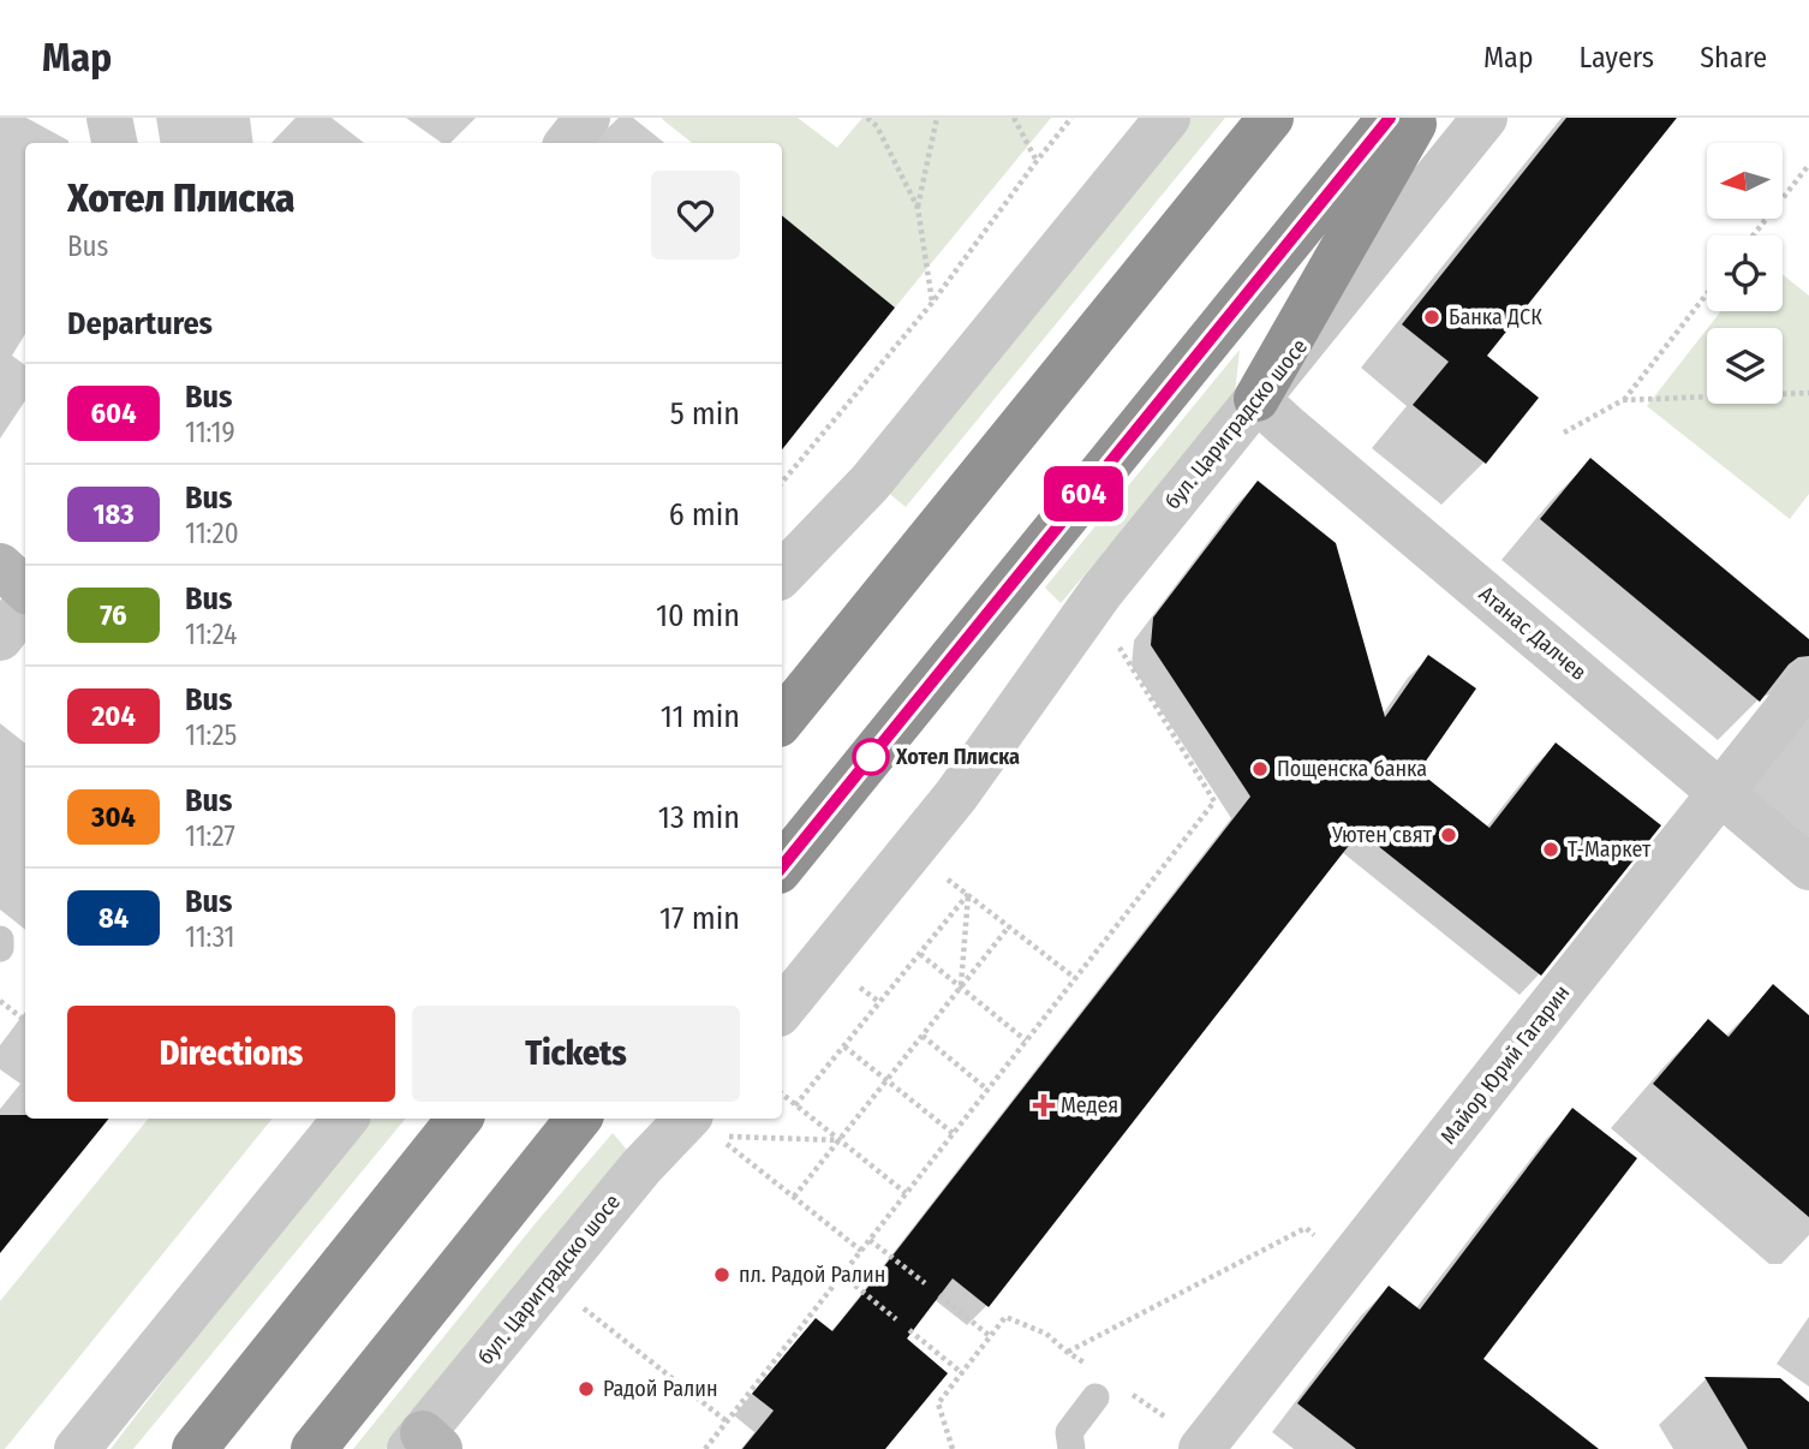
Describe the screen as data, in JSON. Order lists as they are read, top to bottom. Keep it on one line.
{"streets":{"street":["бул. Цариградско шосе","Атанас Далчев","Майор Юрий Гагарин"]},"crossings":[["бул. Цариградско шосе","Атанас Далчев"],["Атанас Далчев","Майор Юрий Гагарин"]],"places":{"other":["Банка ДСК","Хотел Плиска","Пощенска банка","Уютен свят","Т-Маркет","пл. Радой Ралин","Радой Ралин"],"health":["Медея"]},"lines":["bus line 604"],"north":"left","page":{"header":"Map","nav":["Map","Layers","Share"],"on_map":"604","heading":[["Хотел Плиска","Bus"],"Departures"],"list":[{"mark":"604","name":"Bus","note":"11:19","value":"5 min"},{"mark":"183","name":"Bus","note":"11:20","value":"6 min"},{"mark":"76","name":"Bus","note":"11:24","value":"10 min"},{"mark":"204","name":"Bus","note":"11:25","value":"11 min"},{"mark":"304","name":"Bus","note":"11:27","value":"13 min"},{"mark":"84","name":"Bus","note":"11:31","value":"17 min"}],"buttons":["Directions","Tickets"]}}
